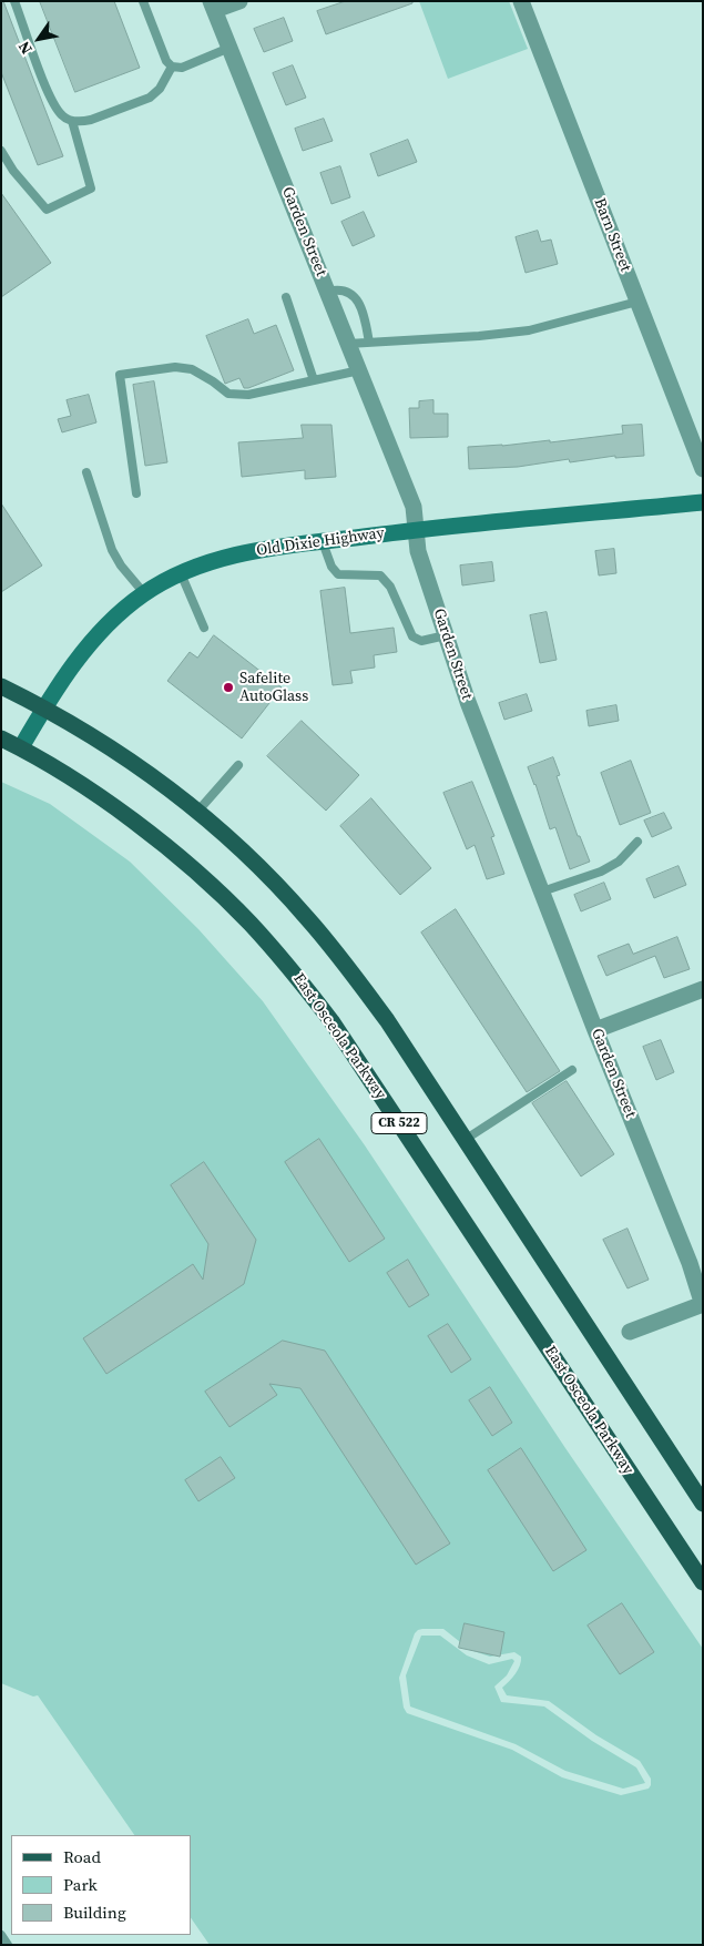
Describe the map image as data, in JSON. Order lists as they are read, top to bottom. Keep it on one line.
{"streets":{"main road":["East Osceola Parkway","CR 522"],"street":["Garden Street","Barn Street","Old Dixie Highway"]},"crossings":[["Garden Street","Old Dixie Highway"],["Old Dixie Highway","East Osceola Parkway"],["Old Dixie Highway","CR 522"]],"places":["Safelite AutoGlass"],"legend":["Road","Park","Building"],"north":"bottom left"}
